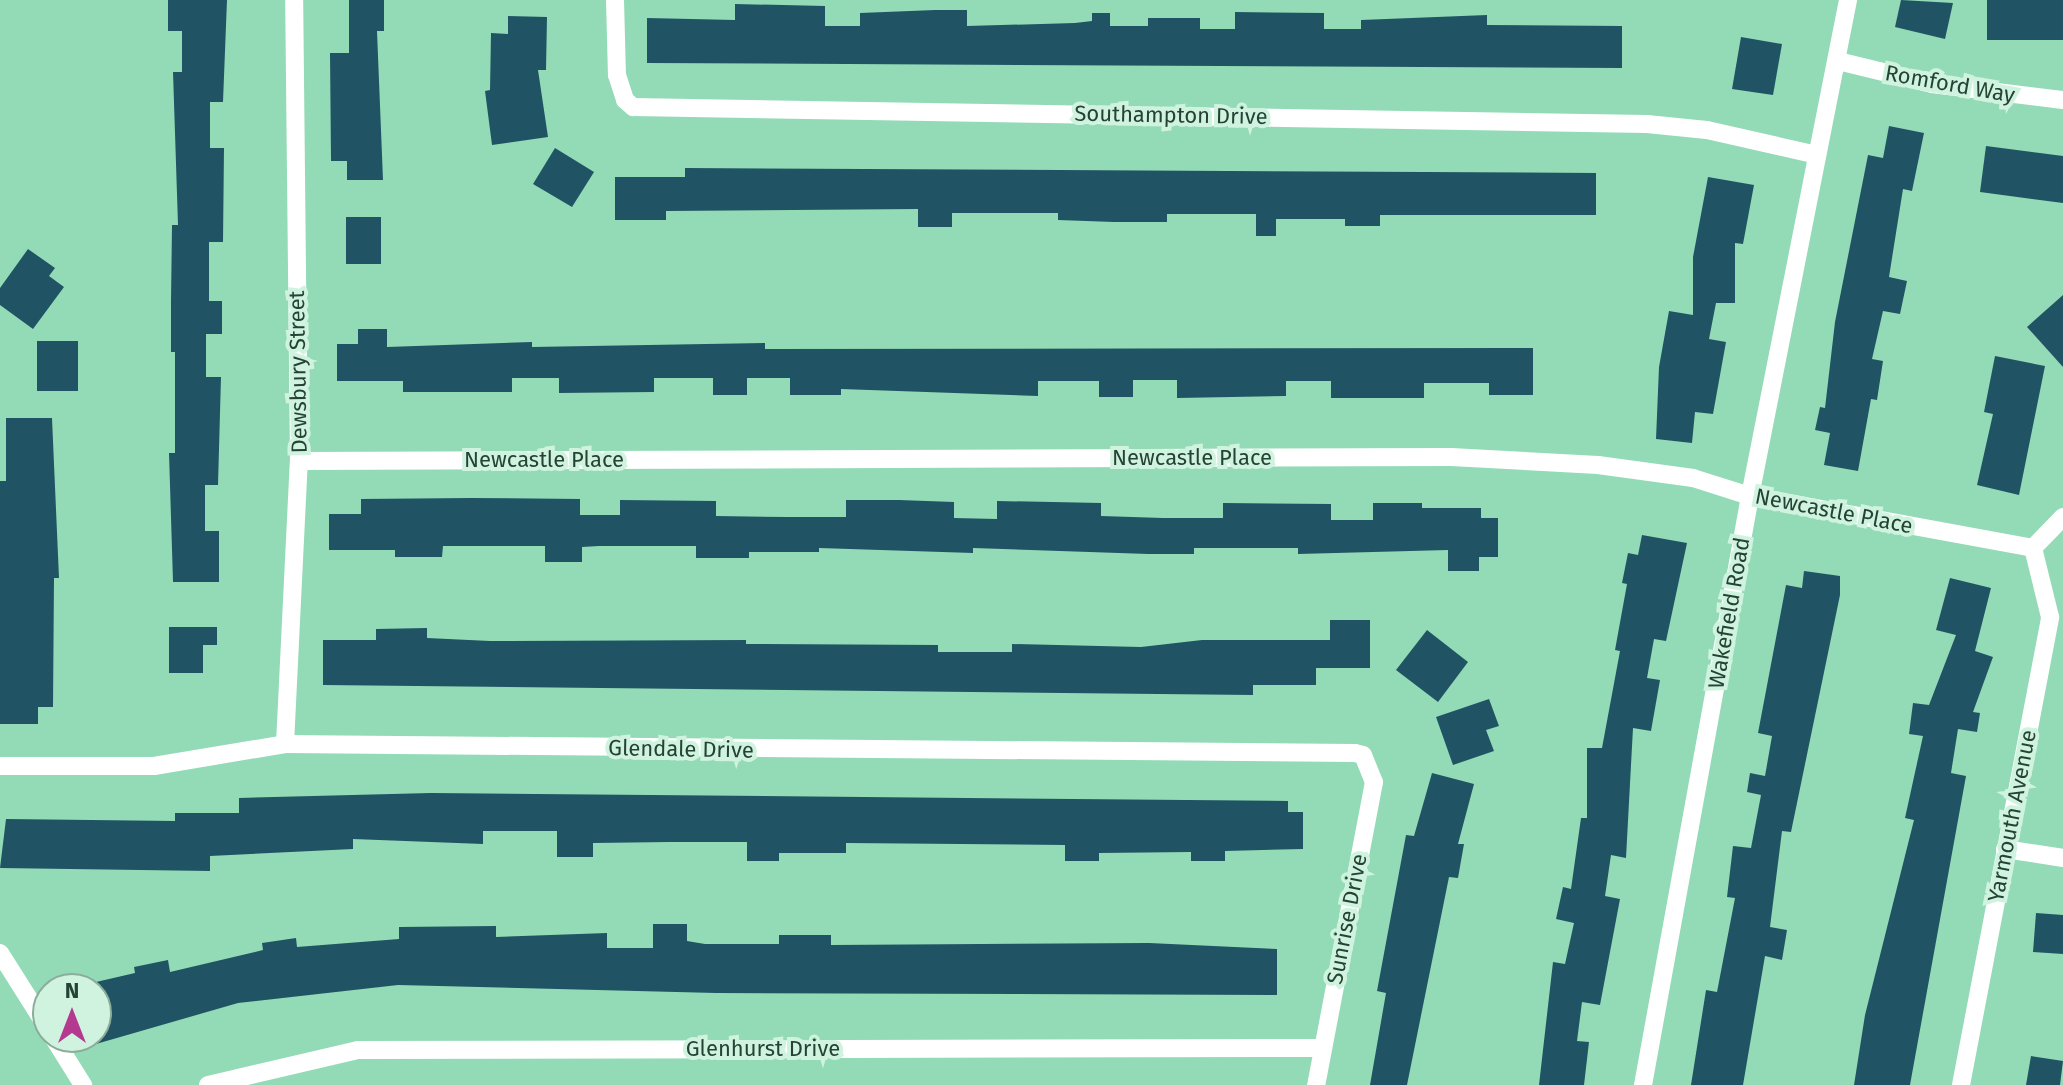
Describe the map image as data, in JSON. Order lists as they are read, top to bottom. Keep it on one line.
{"streets":{"street":["Romford Way","Southampton Drive","Dewsbury Street","Newcastle Place","Wakefield Road","Glendale Drive","Yarmouth Avenue","Sunrise Drive","Glenhurst Drive"]},"crossings":[["Romford Way","Wakefield Road"],["Southampton Drive","Wakefield Road"],["Dewsbury Street","Newcastle Place"],["Dewsbury Street","Glendale Drive"],["Newcastle Place","Wakefield Road"],["Newcastle Place","Yarmouth Avenue"],["Glendale Drive","Sunrise Drive"],["Sunrise Drive","Glenhurst Drive"]],"north":"top"}
